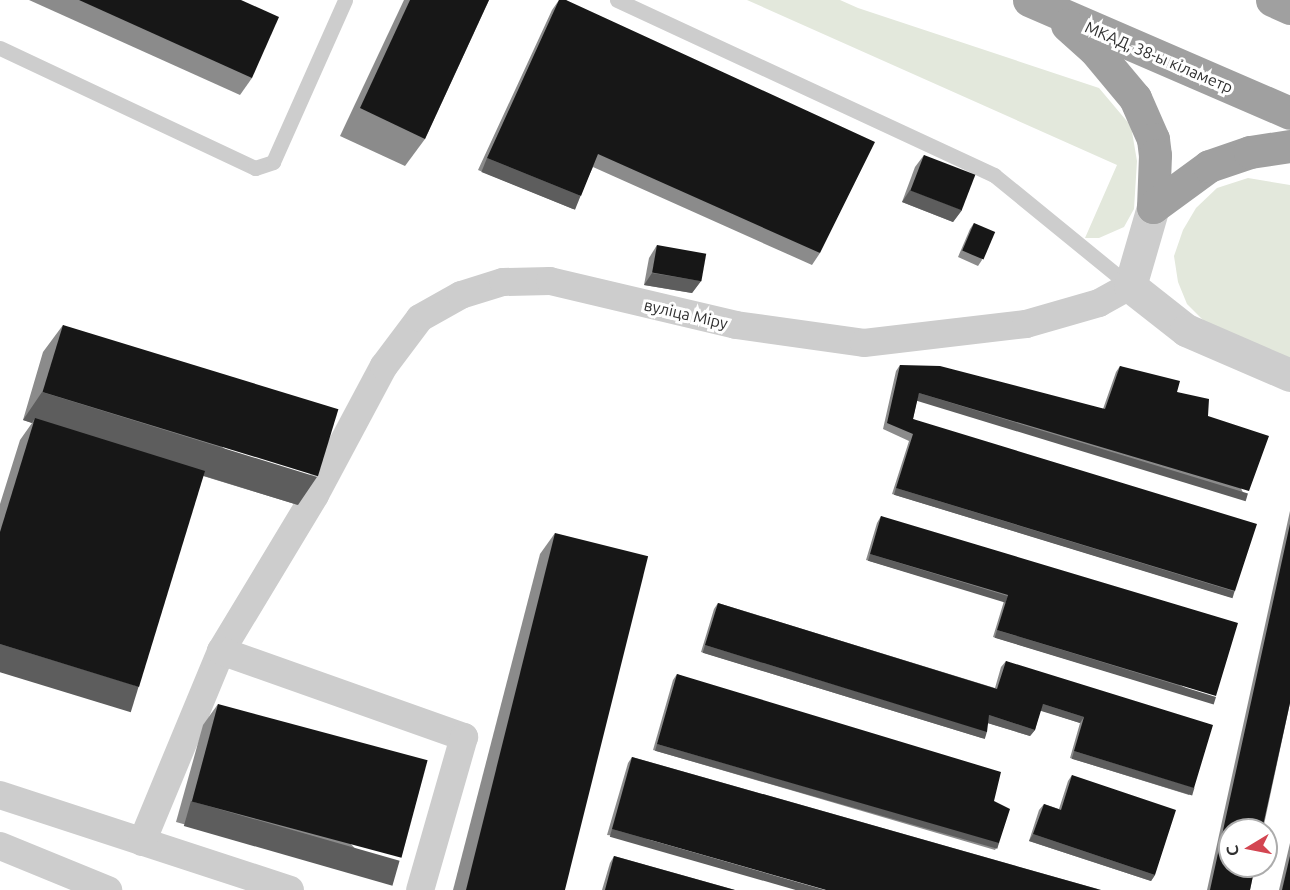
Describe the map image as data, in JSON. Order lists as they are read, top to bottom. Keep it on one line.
{"streets":{"highway":["МКАД, 38-ы кіламетр"],"street":["вуліца Міру"]},"north":"left"}
